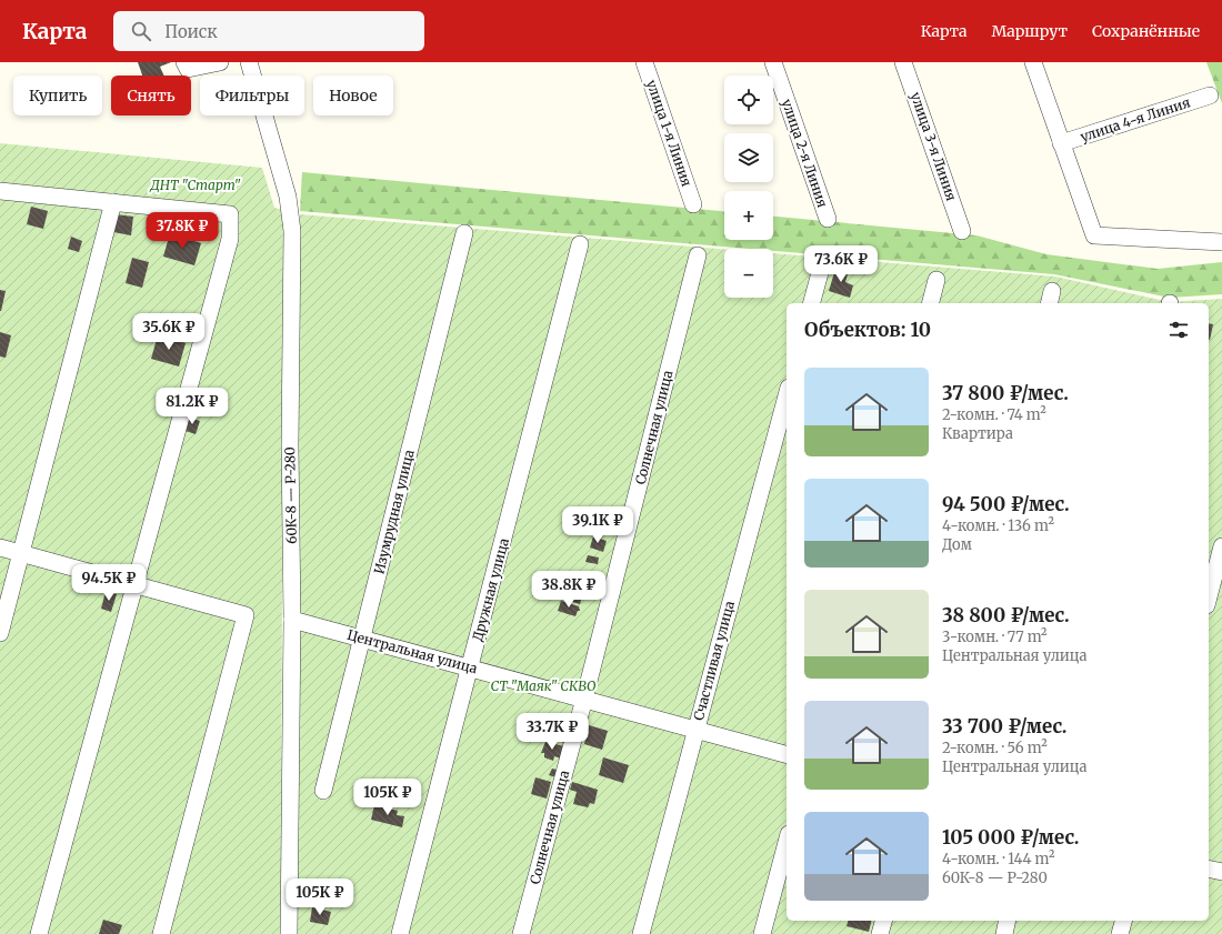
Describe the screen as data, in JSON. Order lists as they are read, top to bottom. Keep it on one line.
{"streets":{"street":["улица 4-я Линия","улица 1-я Линия","улица 3-я Линия","улица 2-я Линия","Солнечная улица","60К-8 — Р-280","Изумрудная улица","Дружная улица","Центральная улица","Счастливая улица"]},"crossings":[["Солнечная улица","Центральная улица"],["60К-8 — Р-280","Центральная улица"],["Изумрудная улица","Центральная улица"],["Дружная улица","Центральная улица"],["Центральная улица","Счастливая улица"]],"parks":["ДНТ \"Старт\"","СТ \"Маяк\" СКВО"],"page":{"header":"Карта","search":"Поиск","nav":["Карта","Маршрут","Сохранённые"],"map_buttons":["+","−"],"chip":["Купить","Снять","Фильтры","Новое"],"price":["37.8K ₽","73.6K ₽","35.6K ₽","81.2K ₽","39.1K ₽","94.5K ₽","38.8K ₽","33.7K ₽","105K ₽","105K ₽"],"heading":"Объектов: 10","list":[{"name":"37 800 ₽/мес.","note":"2-комн. · 74 m² · Квартира"},{"name":"94 500 ₽/мес.","note":"4-комн. · 136 m² · Дом"},{"name":"38 800 ₽/мес.","note":"3-комн. · 77 m² · Центральная улица"},{"name":"33 700 ₽/мес.","note":"2-комн. · 56 m² · Центральная улица"},{"name":"105 000 ₽/мес.","note":"4-комн. · 144 m² · 60К-8 — Р-280"}]}}
